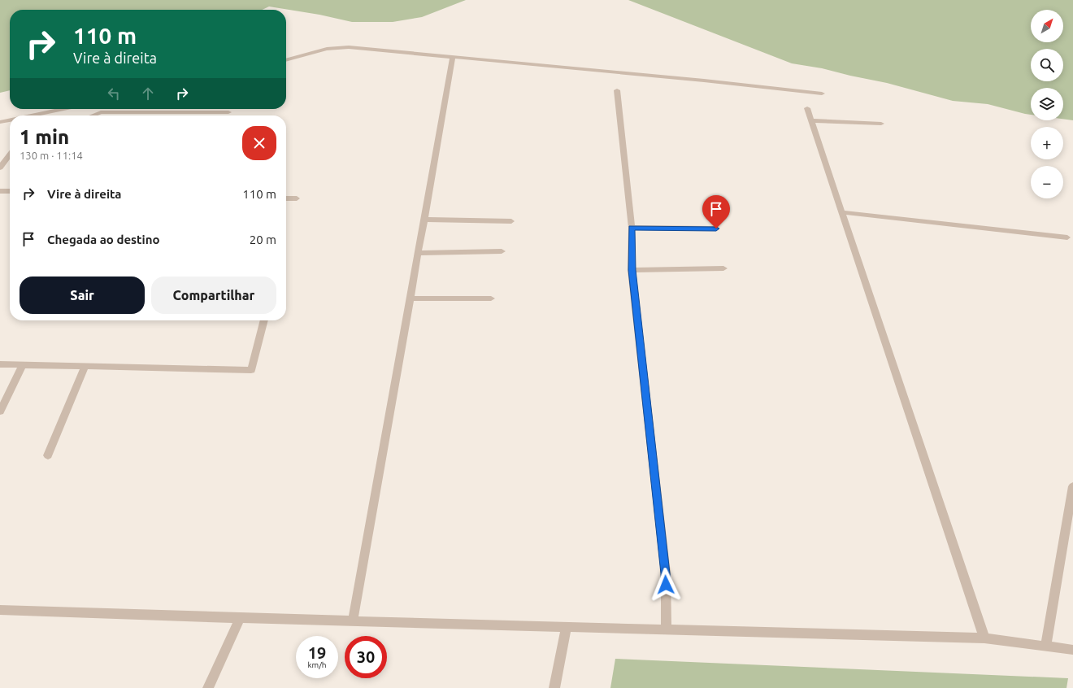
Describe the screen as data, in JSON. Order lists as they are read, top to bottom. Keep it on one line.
{"north":"top right","page":{"map_buttons":["+","−"],"turn":["110 m","Vire à direita"],"heading":["1 min","130 m · 11:14"],"list":[{"name":"Vire à direita","value":"110 m"},{"name":"Chegada ao destino","value":"20 m"}],"buttons":["Sair","Compartilhar"],"speed":"19 km/h","limit":"30"}}
